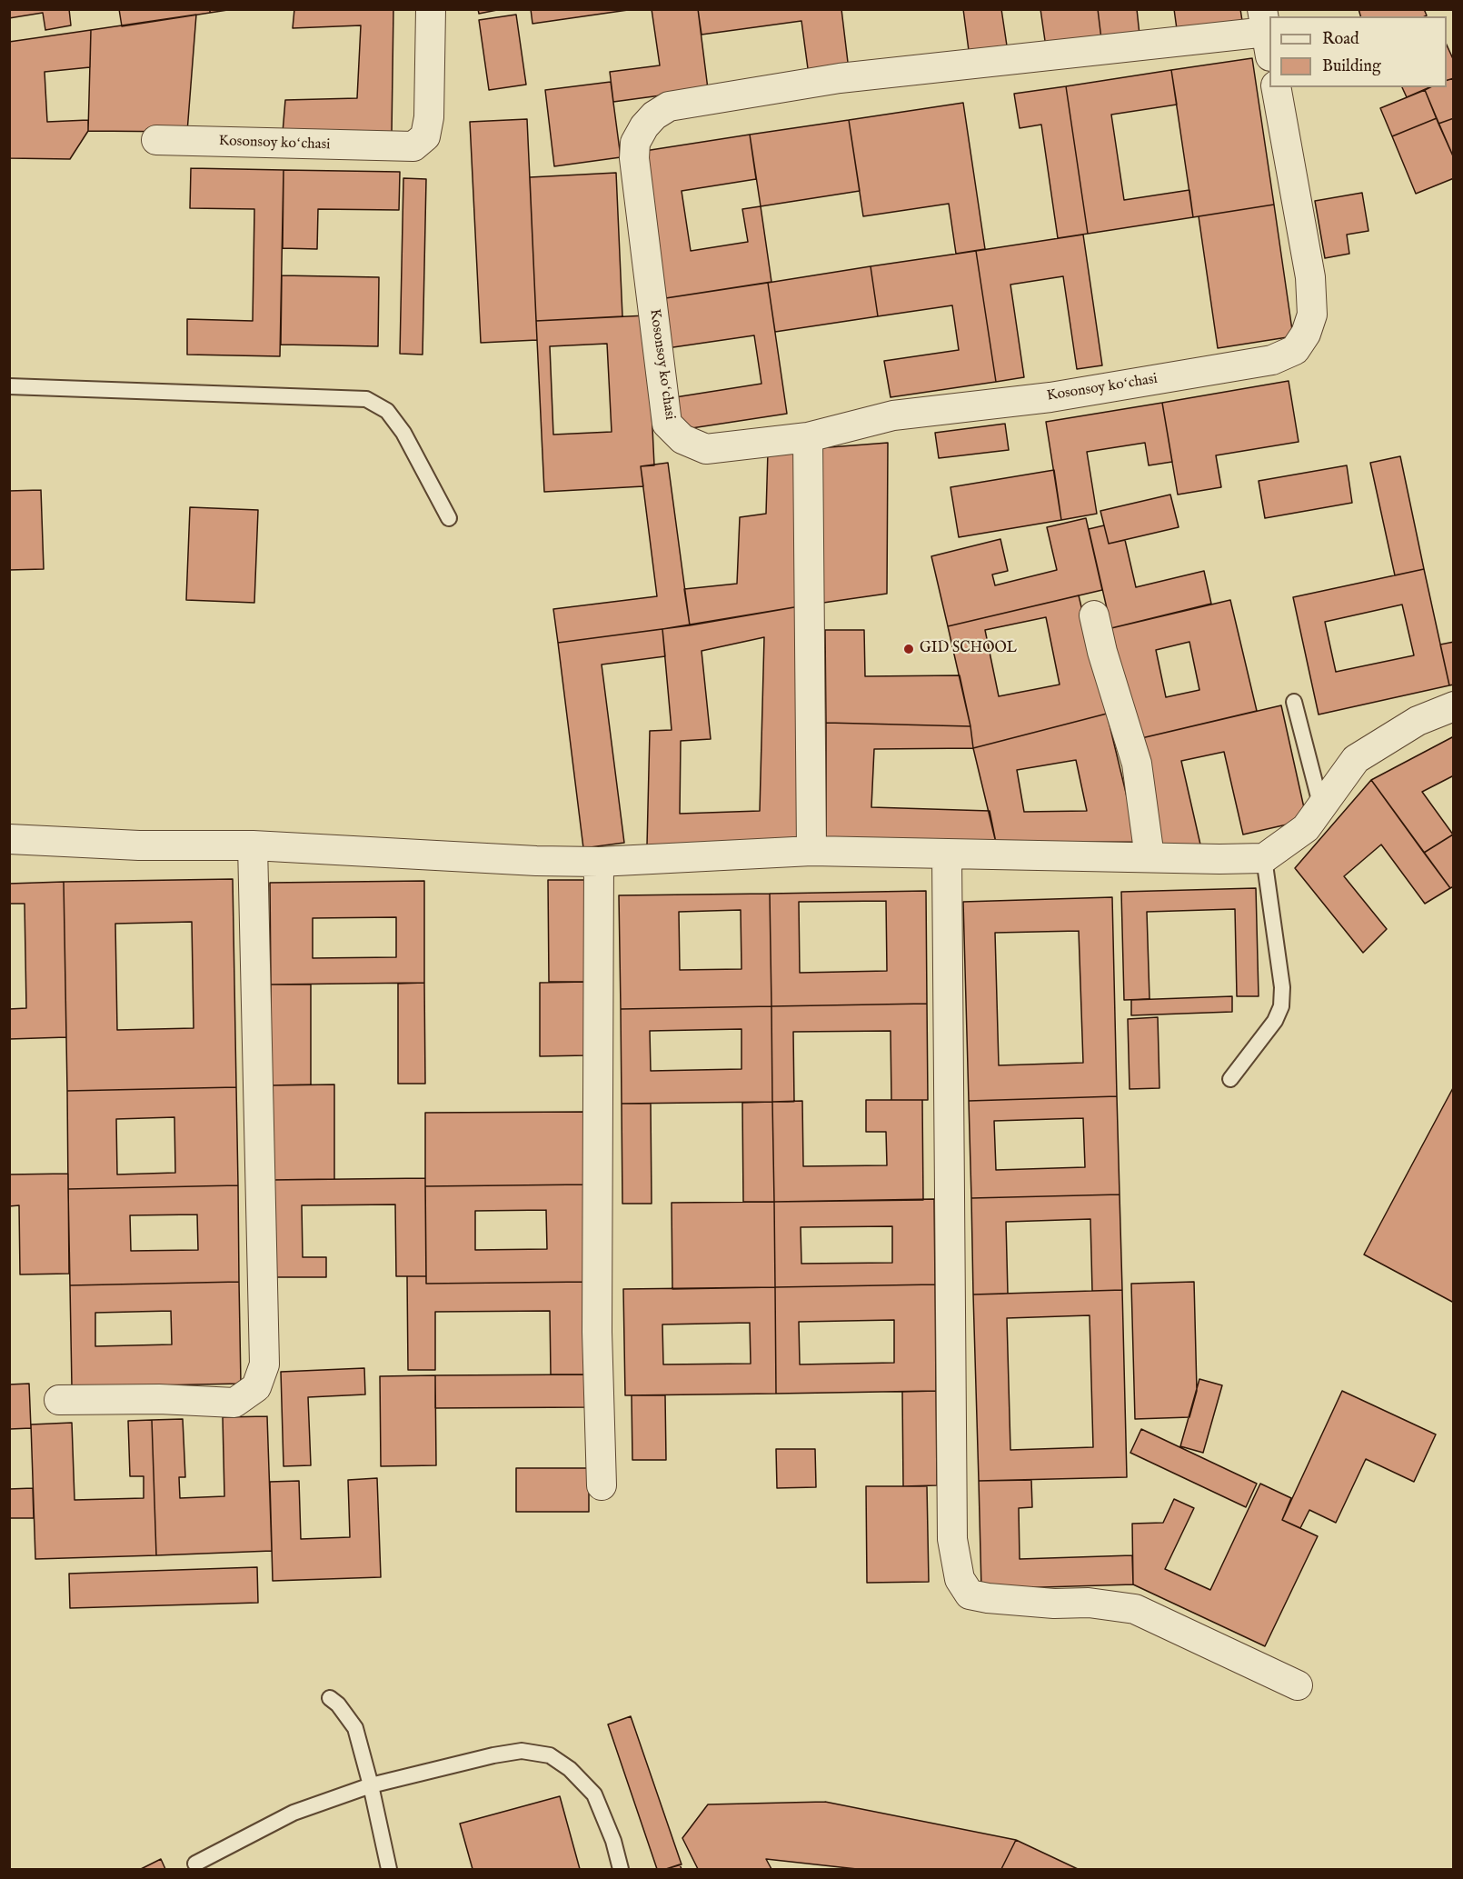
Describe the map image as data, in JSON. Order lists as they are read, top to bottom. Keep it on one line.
{"streets":{"street":["Kosonsoy koʻchasi"]},"places":["GID SCHOOL"],"legend":["Road","Building"]}
